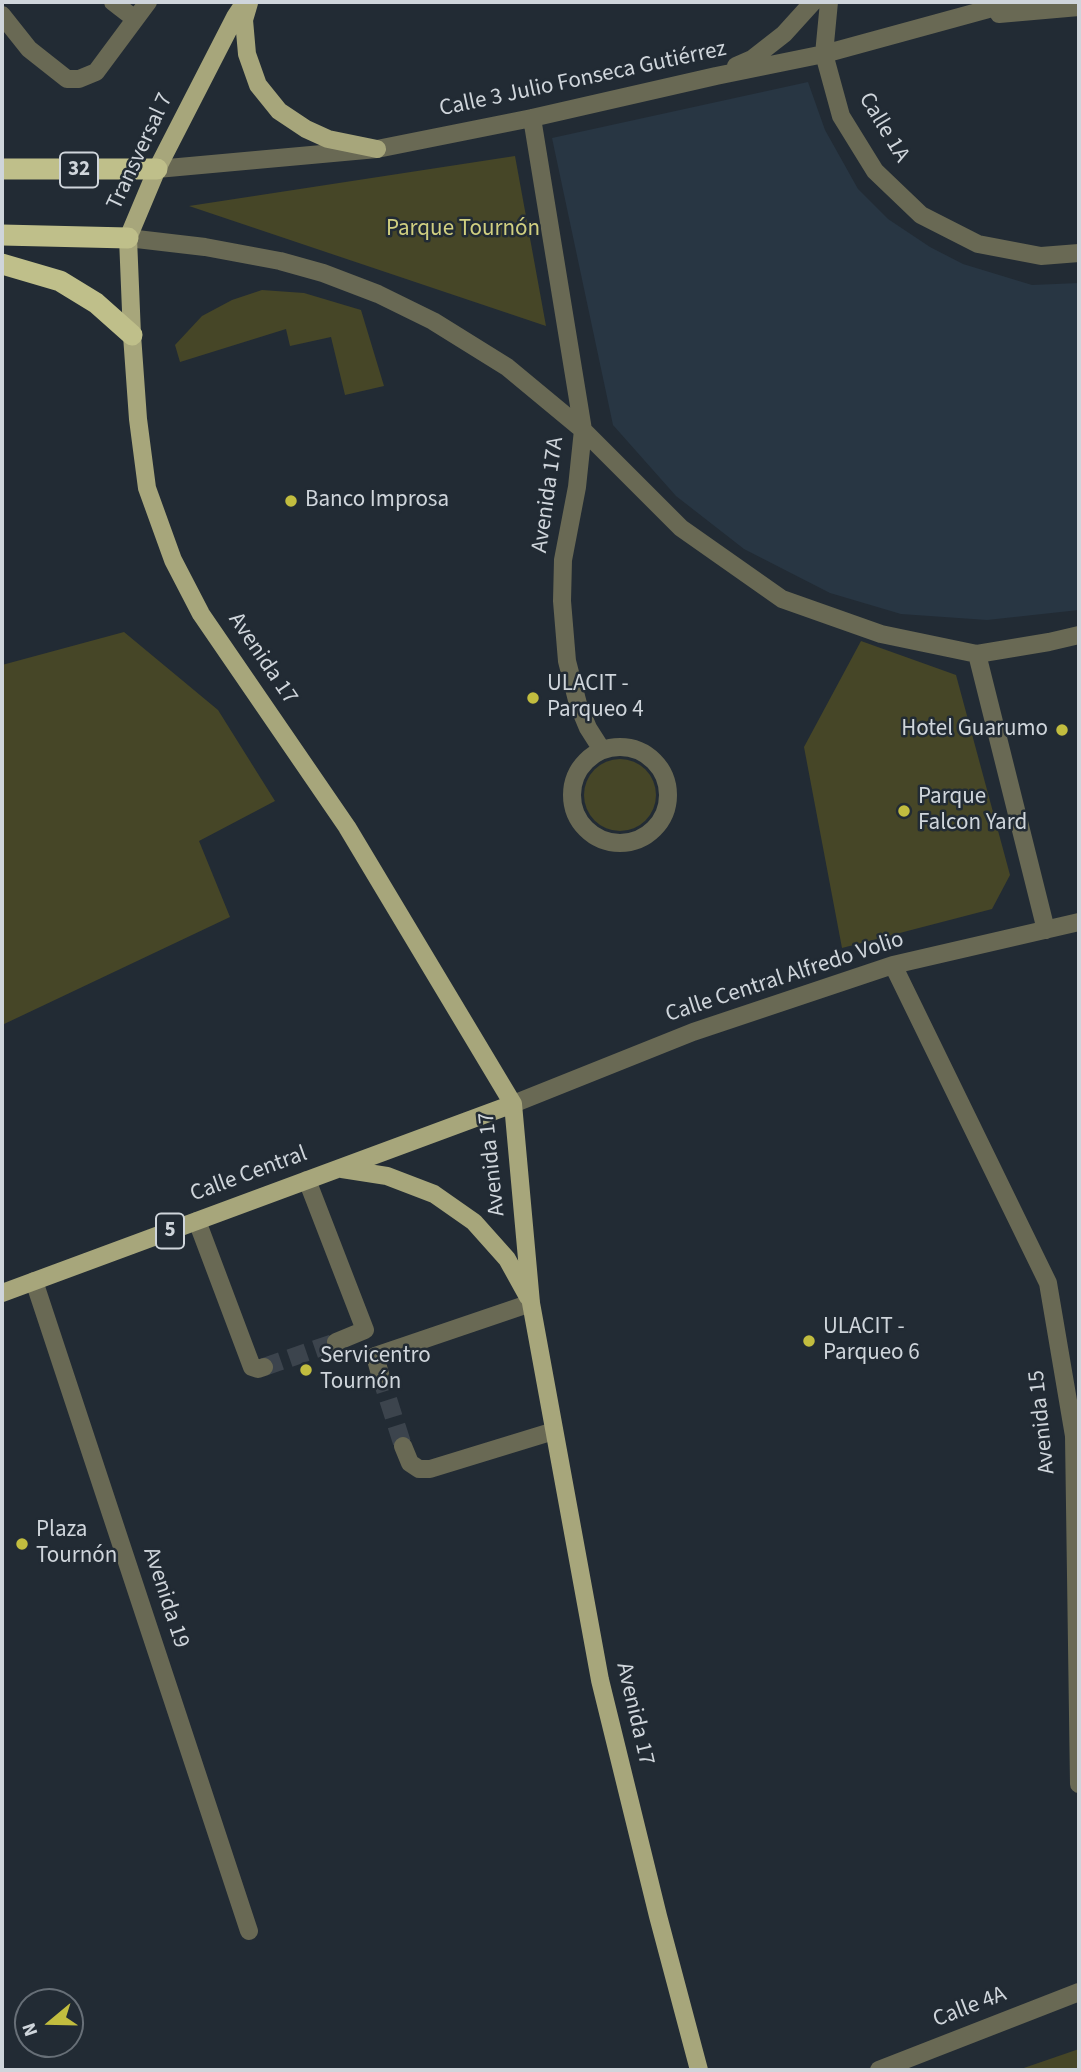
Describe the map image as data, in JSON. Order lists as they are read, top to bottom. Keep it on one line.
{"streets":{"highway":["32"],"main road":["Transversal 7","Avenida 17","Calle Central","5"],"street":["Calle 3 Julio Fonseca Gutiérrez","Calle 1A","Avenida 17A","Calle Central Alfredo Volio","Avenida 15","Avenida 19","Calle 4A"]},"crossings":[["Calle 3 Julio Fonseca Gutiérrez","Calle 1A"],["Calle 3 Julio Fonseca Gutiérrez","Transversal 7"],["Calle 3 Julio Fonseca Gutiérrez","32"],["Calle 3 Julio Fonseca Gutiérrez","Avenida 17A"],["Transversal 7","32"],["Transversal 7","Avenida 17"],["Avenida 17","Calle Central Alfredo Volio"],["Avenida 17","Calle Central"],["Calle Central Alfredo Volio","Calle Central"],["Calle Central Alfredo Volio","Avenida 15"],["Calle Central","Avenida 19"]],"parks":["Parque Tournón"],"places":["Banco Improsa","ULACIT - Parqueo 4","Hotel Guarumo","Parque Falcon Yard","ULACIT - Parqueo 6","Servicentro Tournón","Plaza Tournón"],"north":"left"}
